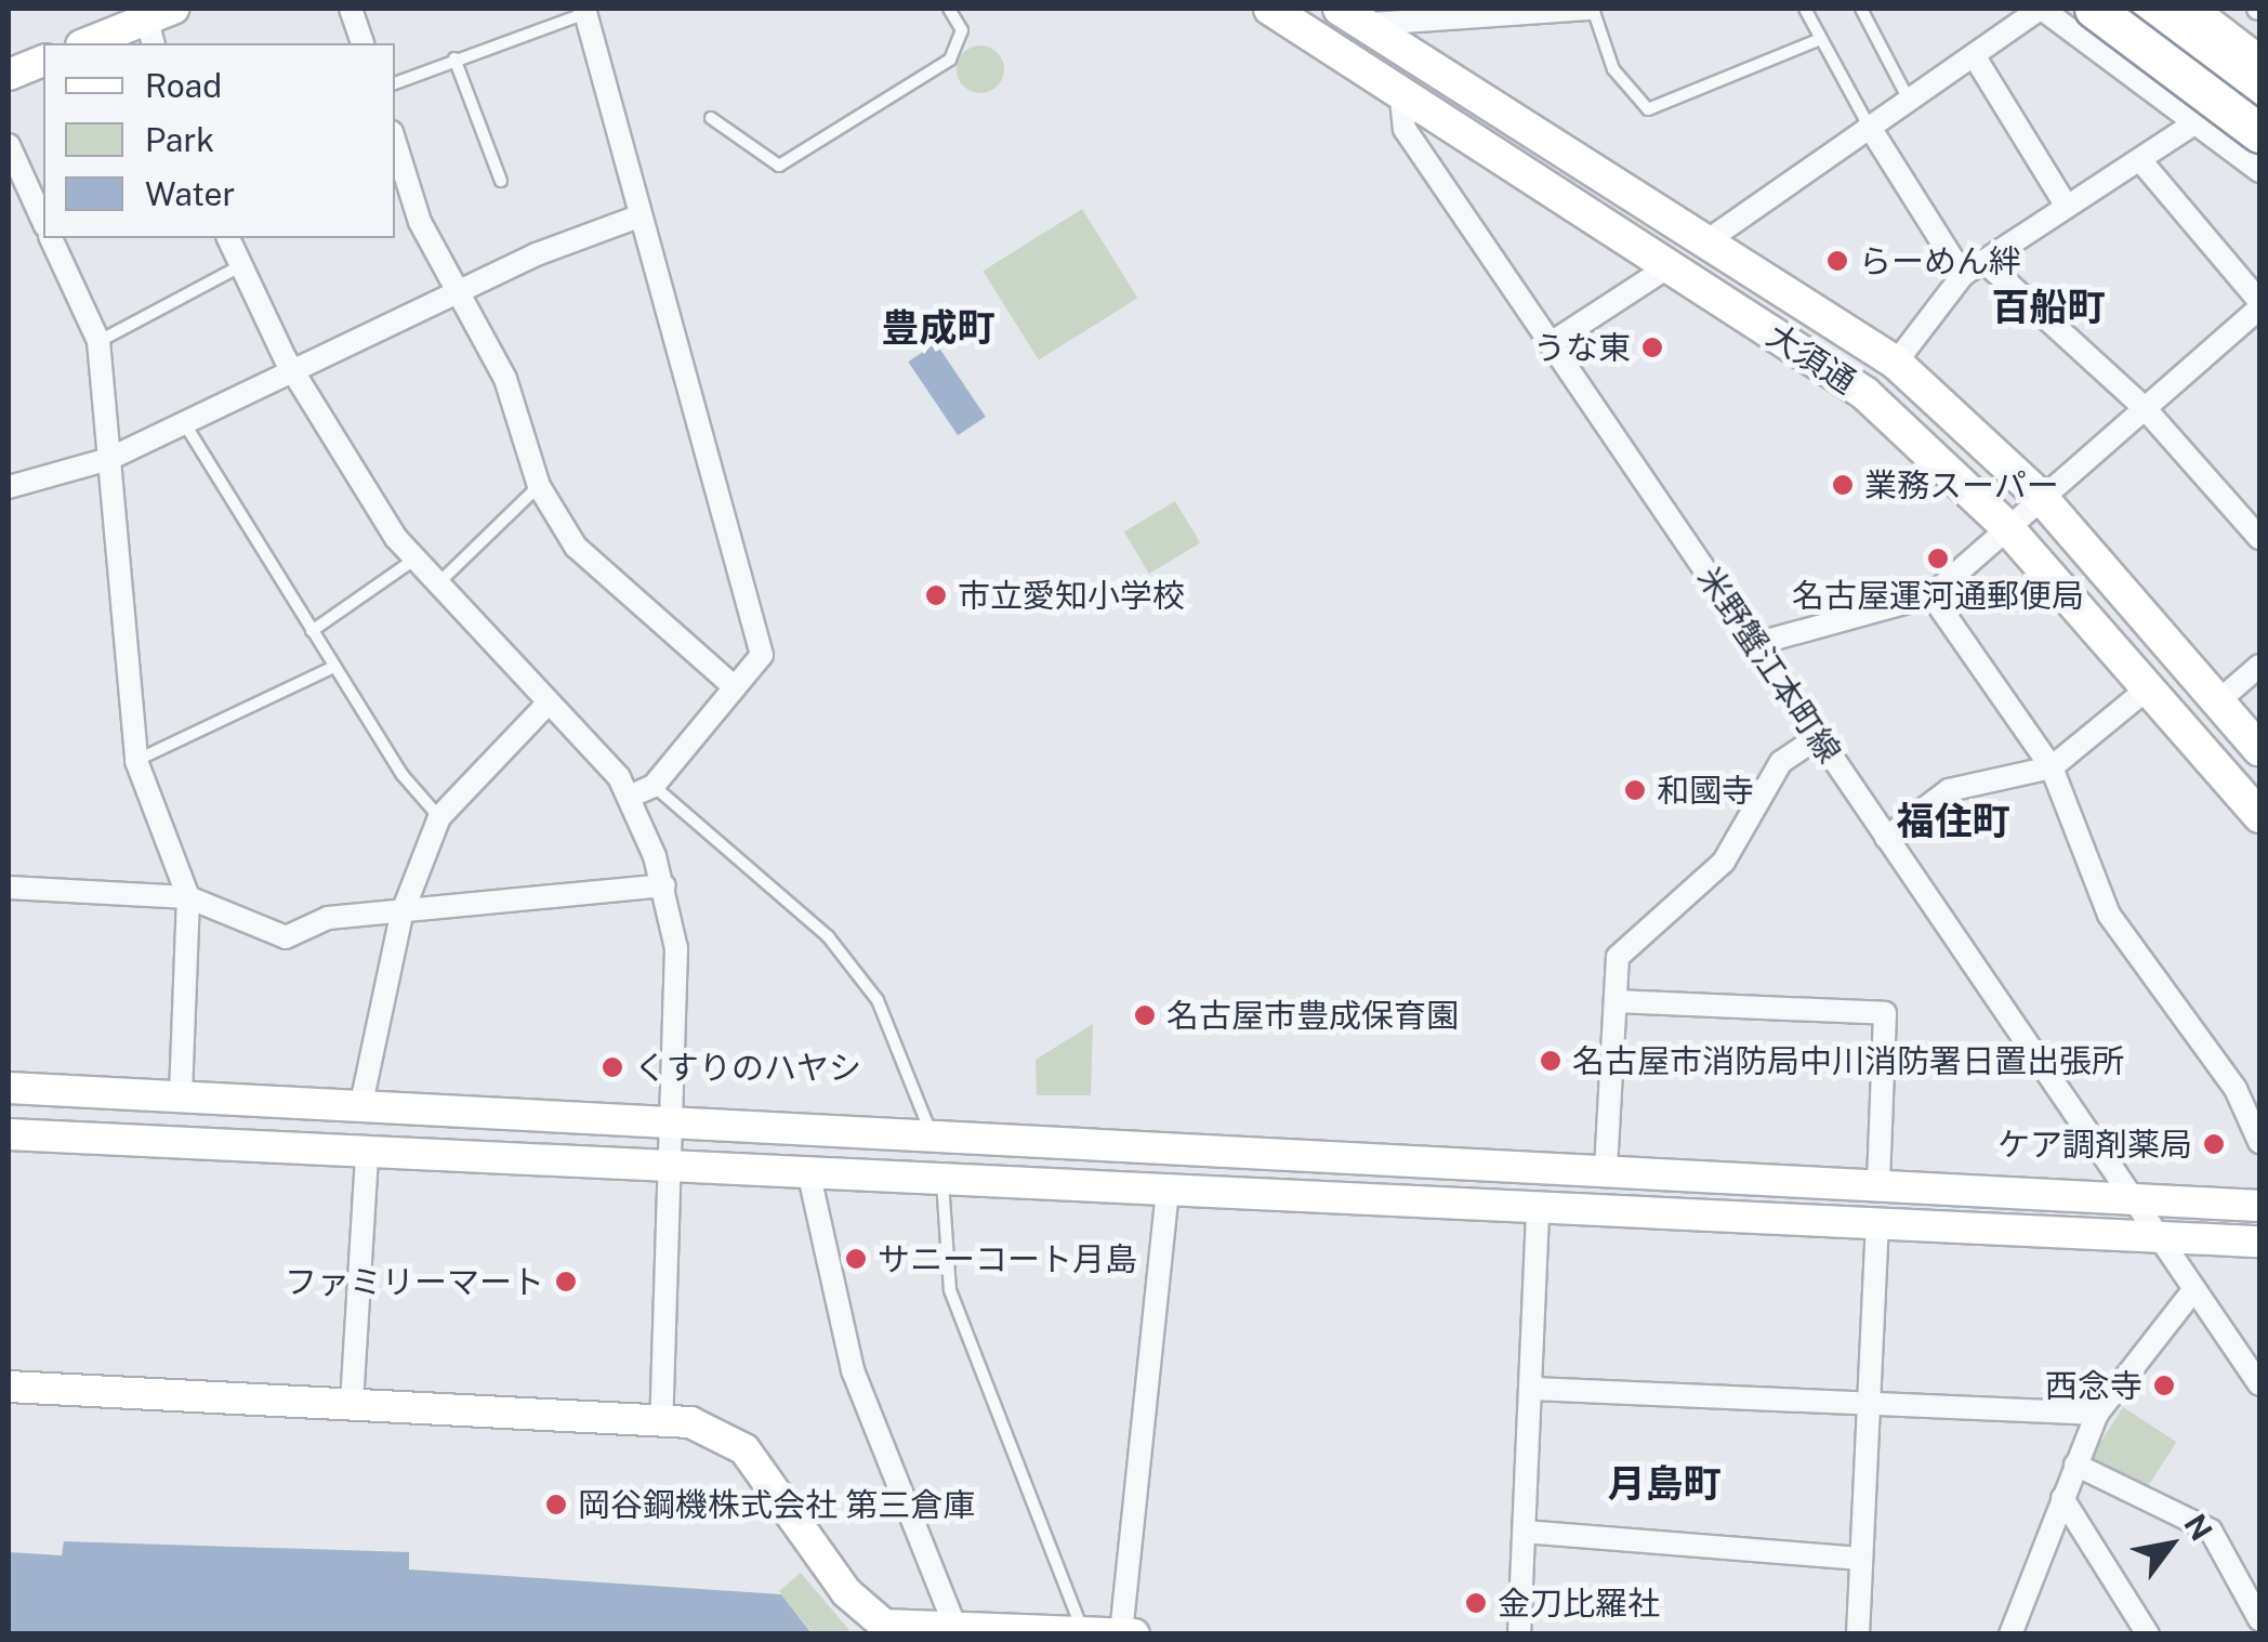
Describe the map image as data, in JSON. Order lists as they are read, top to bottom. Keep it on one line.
{"streets":{"main road":["大須通"],"street":["米野蟹江本町線"]},"crossings":[["大須通","米野蟹江本町線"]],"districts":["百船町","豊成町","福住町","月島町"],"places":["らーめん絆","うな東","業務スーパー","名古屋運河通郵便局","市立愛知小学校","和國寺","名古屋市豊成保育園","名古屋市消防局中川消防署日置出張所","くすりのハヤシ","ケア調剤薬局","サニーコート月島","ファミリーマート","西念寺","岡谷鋼機株式会社 第三倉庫","金刀比羅社"],"legend":["Road","Park","Water"],"north":"top right"}
